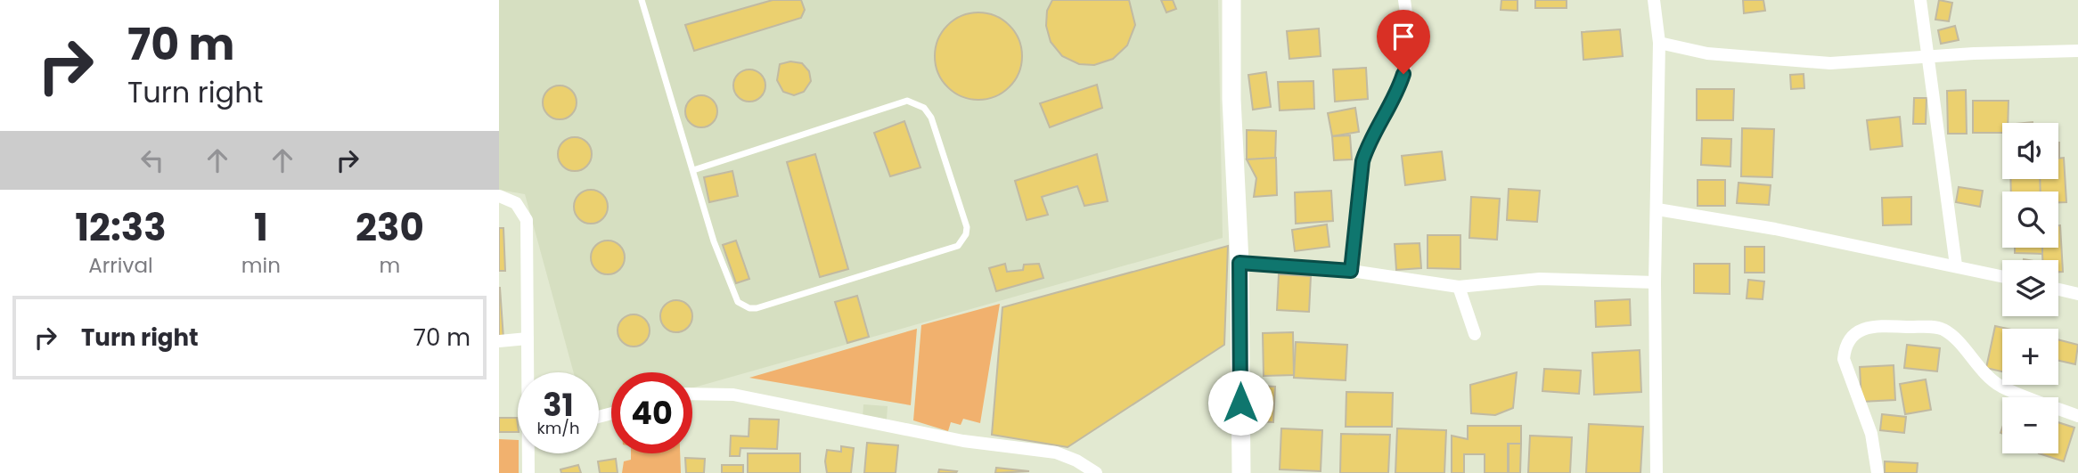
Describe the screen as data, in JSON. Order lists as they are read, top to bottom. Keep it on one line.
{"page":{"turn":["70 m","Turn right"],"map_buttons":["+","−"],"eta":["12:33","Arrival","1","min","230","m"],"list":[{"name":"Turn right","value":"70 m"}],"speed":"31 km/h","limit":"40"}}
